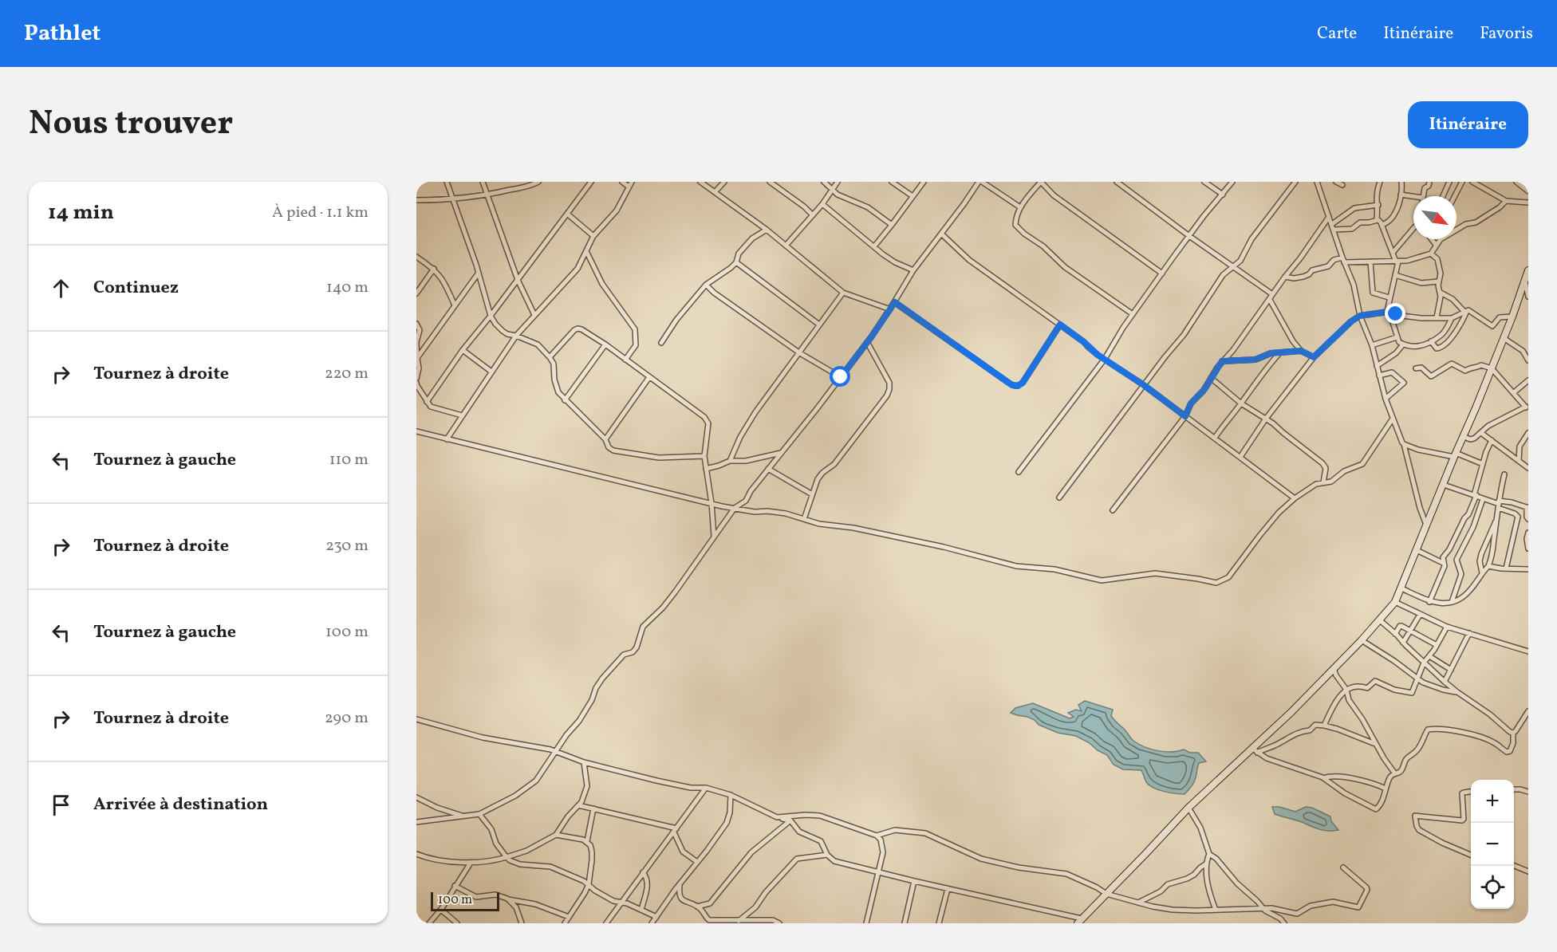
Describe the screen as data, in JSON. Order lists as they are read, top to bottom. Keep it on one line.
{"scale_bar":"100 m","north":"bottom right","page":{"header":"Pathlet","nav":["Carte","Itinéraire","Favoris"],"title":"Nous trouver","buttons":"Itinéraire","heading":["14 min","À pied · 1.1 km"],"list":[["Continuez","140 m"],["Tournez à droite","220 m"],["Tournez à gauche","110 m"],["Tournez à droite","230 m"],["Tournez à gauche","100 m"],["Tournez à droite","290 m"],"Arrivée à destination"],"map_buttons":["+","−"],"scale":"100 m"}}
